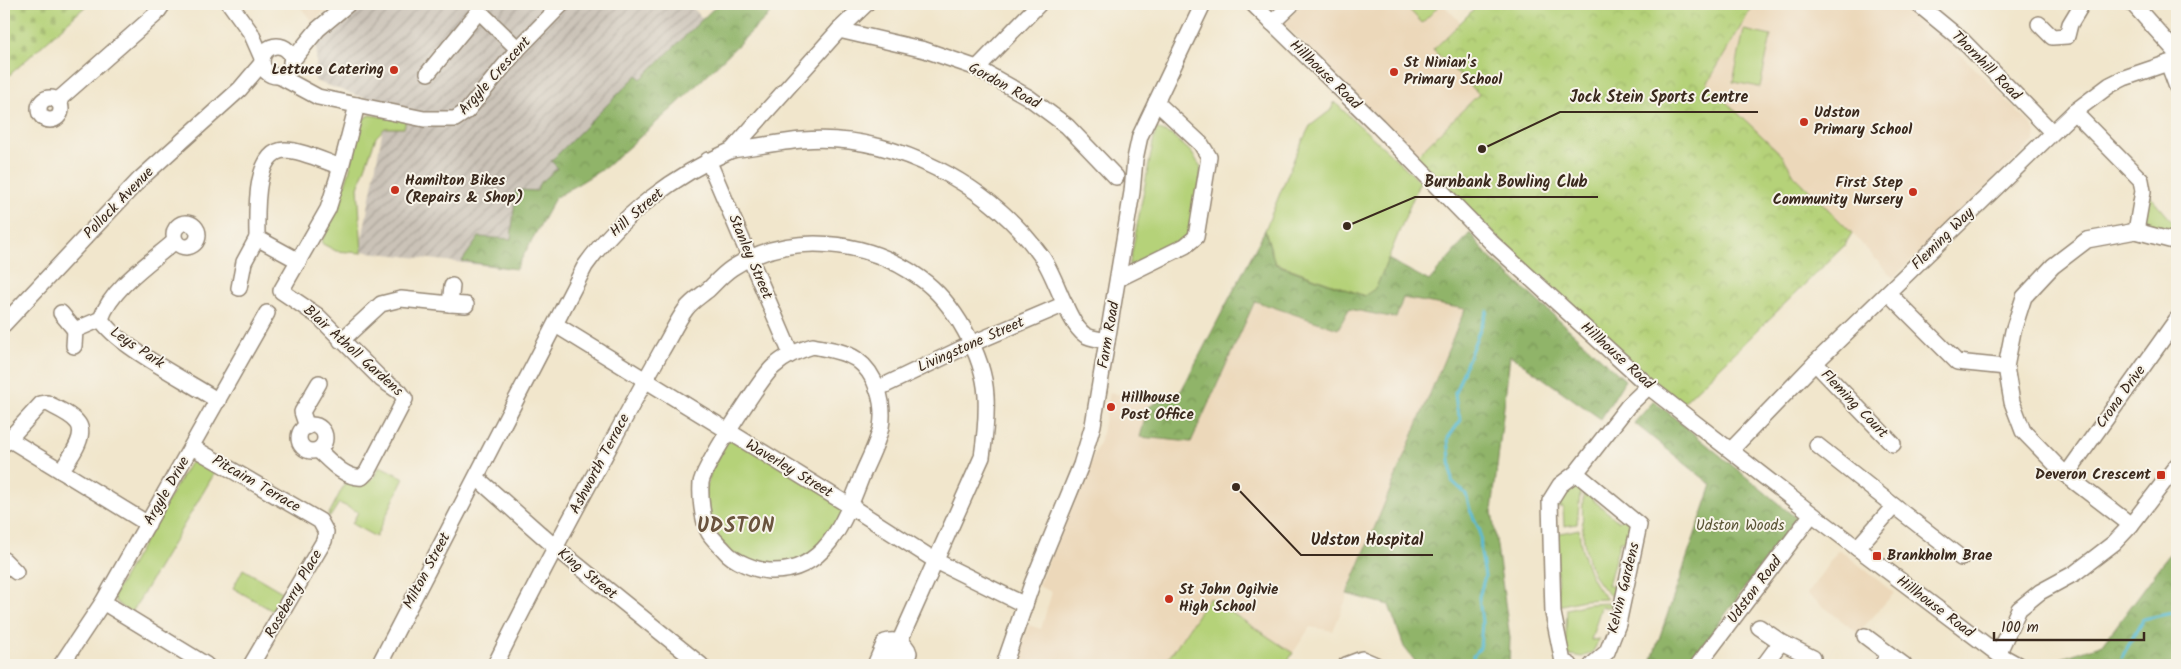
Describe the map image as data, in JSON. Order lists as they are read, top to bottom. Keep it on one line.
{"streets":{"street":["Thornhill Road","Hillhouse Road","Argyle Crescent","Gordon Road","Pollock Avenue","Hill Street","Fleming Way","Stanley Street","Farm Road","Livingstone Street","Leys Park","Blair Atholl Gardens","Crona Drive","Fleming Court","Ashworth Terrace","Waverley Street","Pitcairn Terrace","Argyle Drive","Milton Street","King Street","Kelvin Gardens","Udston Road","Roseberry Place"]},"crossings":[["Thornhill Road","Fleming Way"],["Hillhouse Road","Fleming Way"],["Hillhouse Road","Udston Road"],["Argyle Crescent","Pollock Avenue"],["Gordon Road","Hill Street"],["Hill Street","Stanley Street"],["Hill Street","Waverley Street"],["Hill Street","Milton Street"],["Hill Street","King Street"],["Fleming Way","Fleming Court"],["Stanley Street","Ashworth Terrace"],["Farm Road","Waverley Street"],["Livingstone Street","Ashworth Terrace"],["Leys Park","Argyle Drive"],["Ashworth Terrace","Waverley Street"],["Ashworth Terrace","King Street"],["Pitcairn Terrace","Argyle Drive"],["Pitcairn Terrace","Roseberry Place"],["Milton Street","King Street"]],"districts":["UDSTON"],"parks":["Udston Woods"],"places":{"other":["Lettuce Catering","St Ninian's Primary School","Udston Primary School","Jock Stein Sports Centre","Hamilton Bikes (Repairs & Shop)","First Step Community Nursery","Burnbank Bowling Club","Hillhouse Post Office","Udston Hospital","St John Ogilvie High School"],"transit":["Deveron Crescent","Brankholm Brae"]},"scale_bar":"100 m"}
